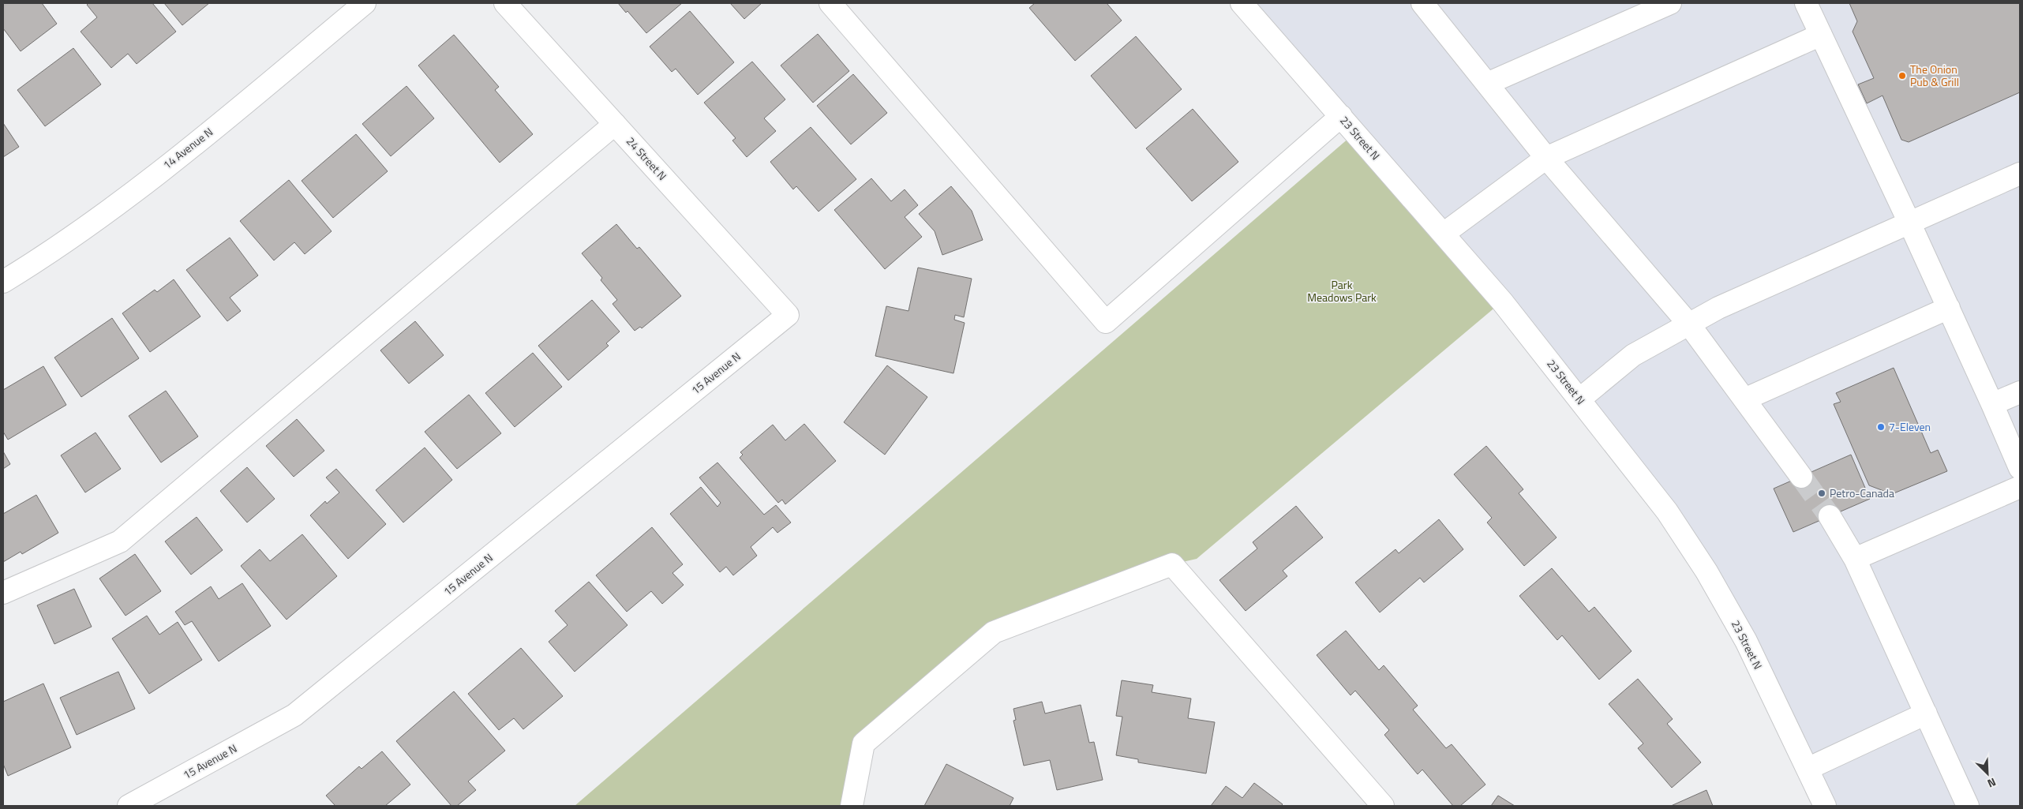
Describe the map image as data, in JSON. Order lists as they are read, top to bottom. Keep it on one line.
{"streets":{"street":["23 Street N","14 Avenue N","24 Street N","15 Avenue N"]},"crossings":[["24 Street N","15 Avenue N"]],"parks":["Park Meadows Park"],"places":["The Onion Pub & Grill","7-Eleven","Petro-Canada"],"north":"bottom right"}
